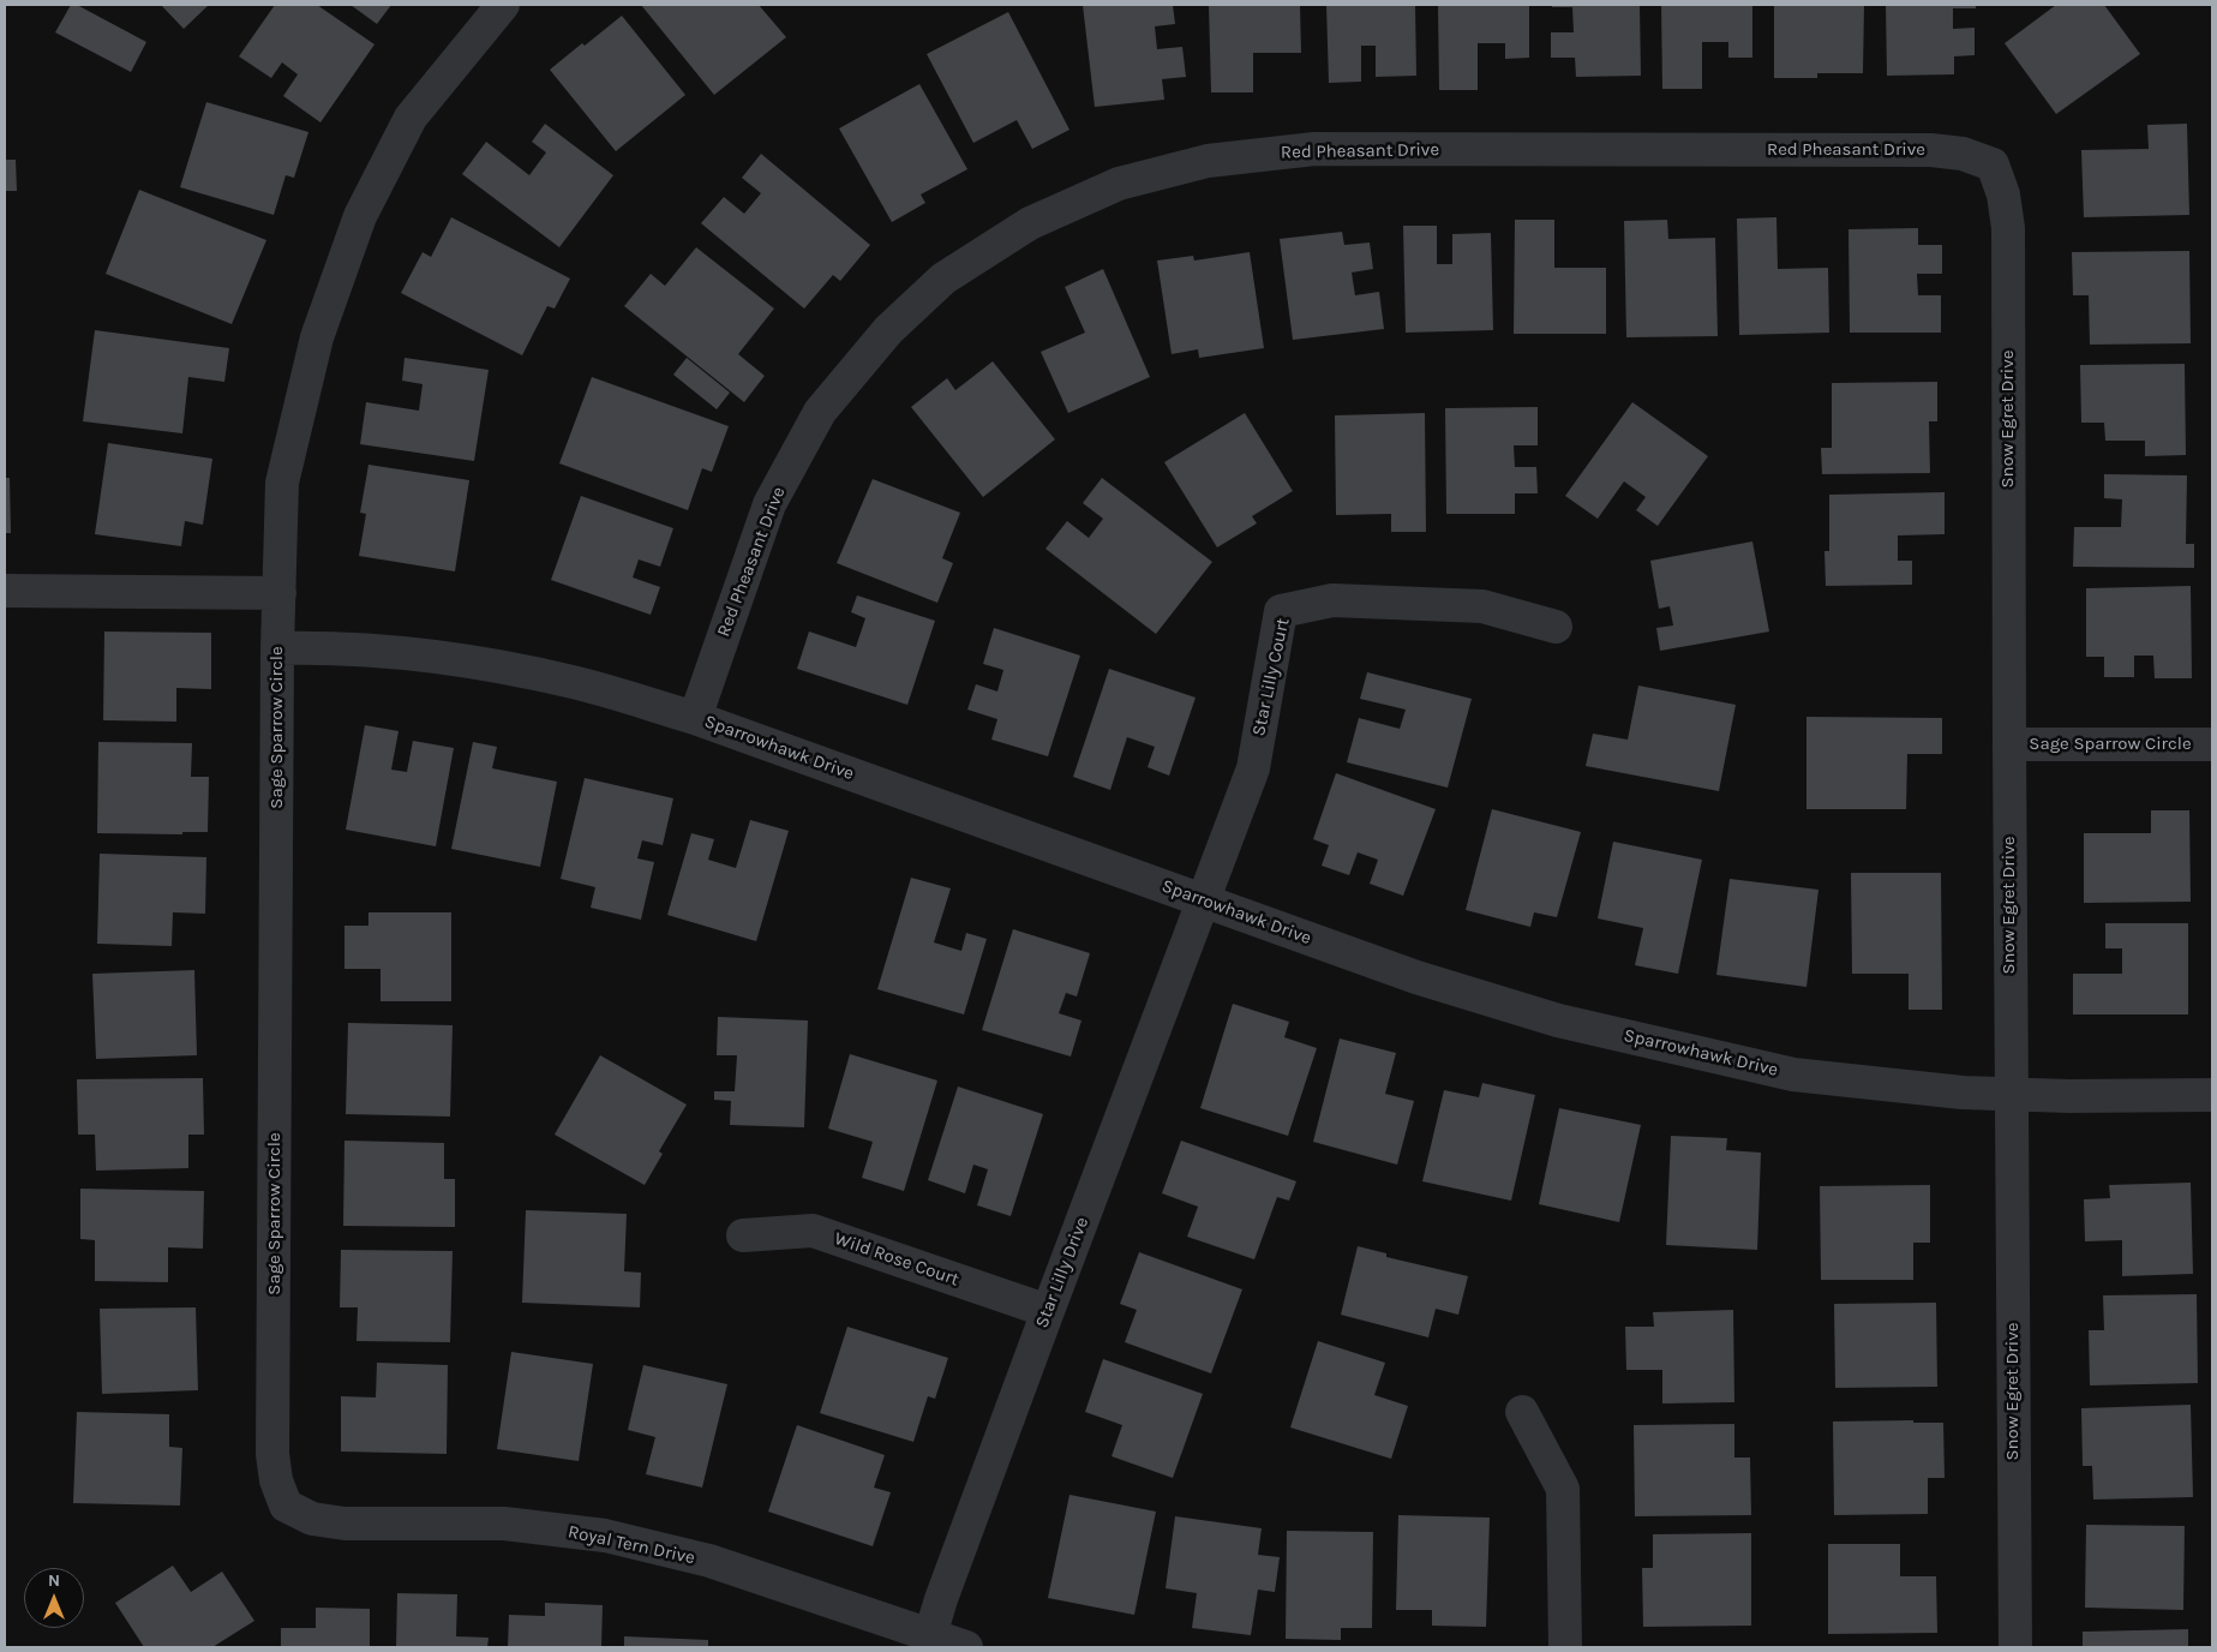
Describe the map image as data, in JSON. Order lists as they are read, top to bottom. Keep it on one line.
{"streets":{"street":["Red Pheasant Drive","Snow Egret Drive","Star Lilly Court","Sage Sparrow Circle","Sparrowhawk Drive","Wild Rose Court","Star Lilly Drive","Royal Tern Drive"]},"crossings":[["Red Pheasant Drive","Snow Egret Drive"],["Red Pheasant Drive","Sparrowhawk Drive"],["Snow Egret Drive","Sage Sparrow Circle"],["Snow Egret Drive","Sparrowhawk Drive"],["Star Lilly Court","Sparrowhawk Drive"],["Star Lilly Court","Star Lilly Drive"],["Sage Sparrow Circle","Sparrowhawk Drive"],["Sage Sparrow Circle","Royal Tern Drive"],["Sparrowhawk Drive","Star Lilly Drive"],["Wild Rose Court","Star Lilly Drive"],["Star Lilly Drive","Royal Tern Drive"]],"north":"top"}
